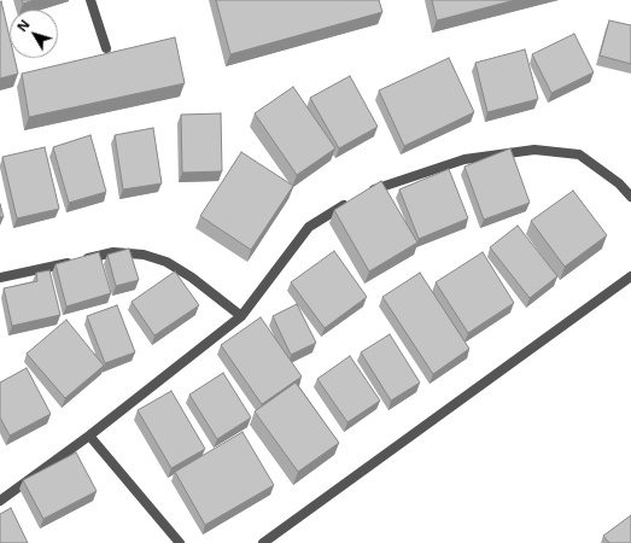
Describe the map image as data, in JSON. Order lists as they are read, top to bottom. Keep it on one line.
{"north":"top left"}
